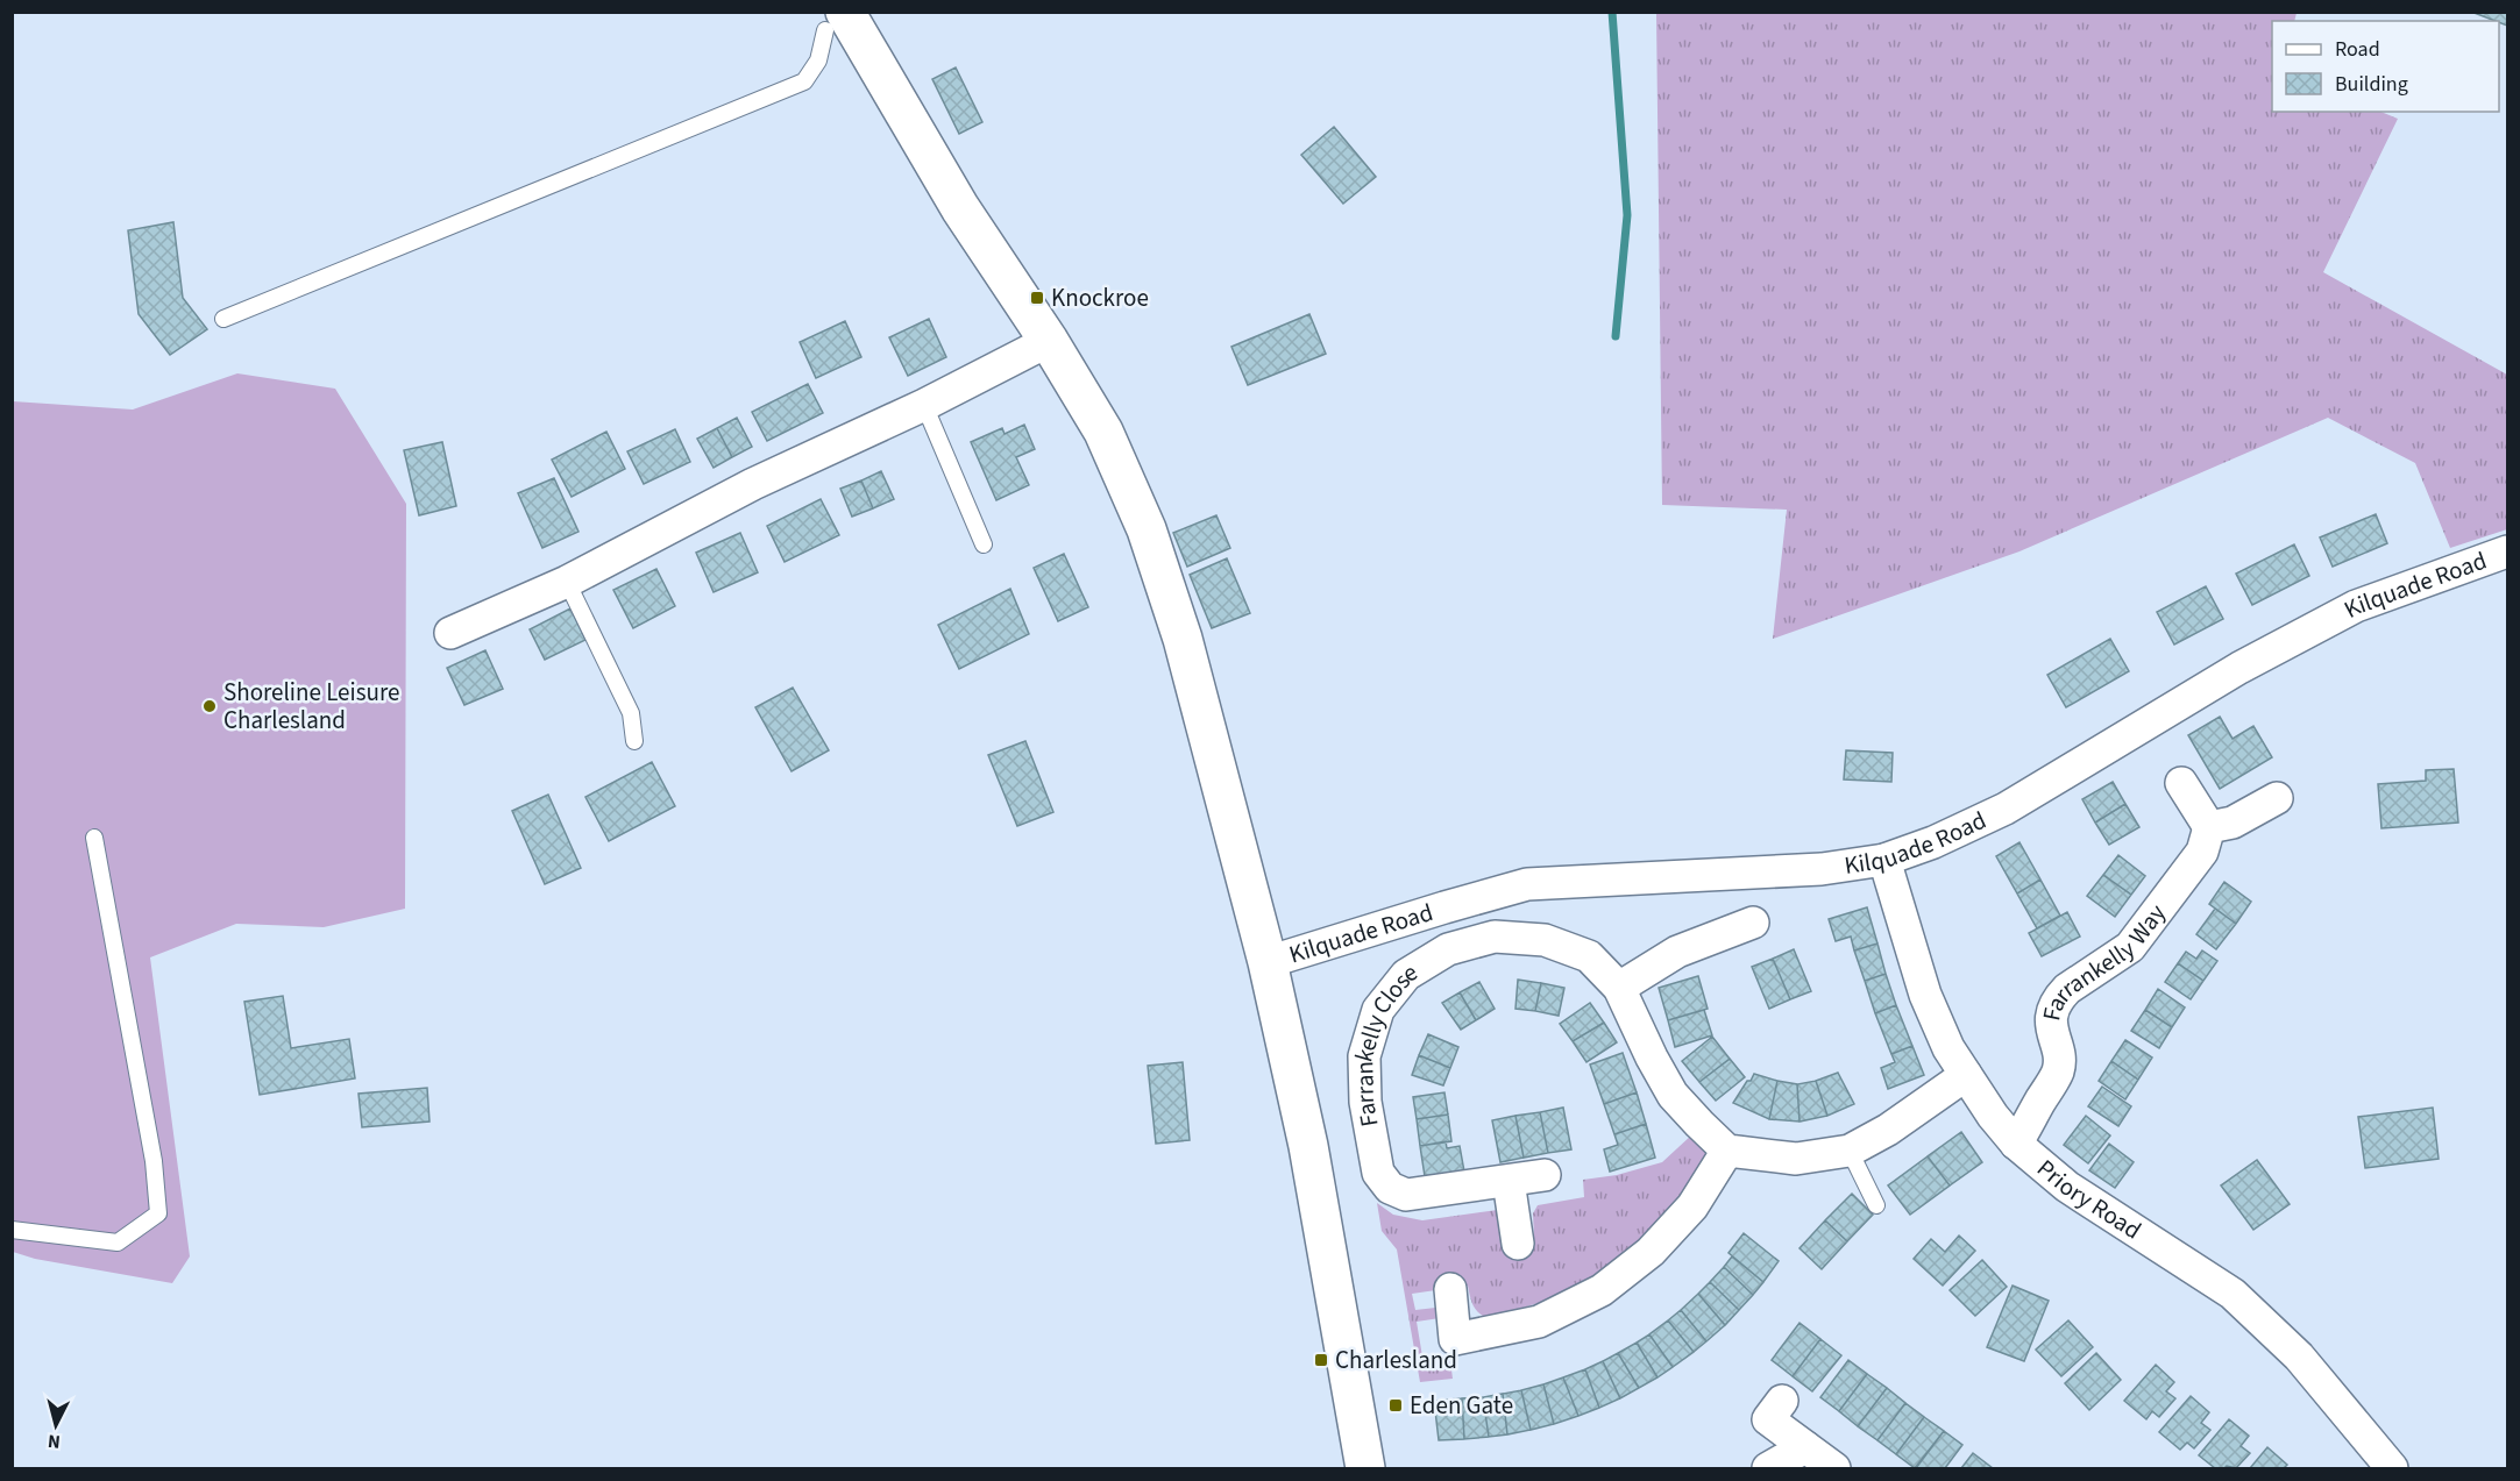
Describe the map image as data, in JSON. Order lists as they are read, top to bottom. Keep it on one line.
{"streets":{"street":["Kilquade Road","Farrankelly Way","Farrankelly Close","Priory Road"]},"crossings":[["Kilquade Road","Priory Road"],["Farrankelly Way","Priory Road"]],"places":{"transit":["Knockroe","Charlesland","Eden Gate"],"other":["Shoreline Leisure Charlesland"]},"legend":["Road","Building"],"north":"bottom"}
